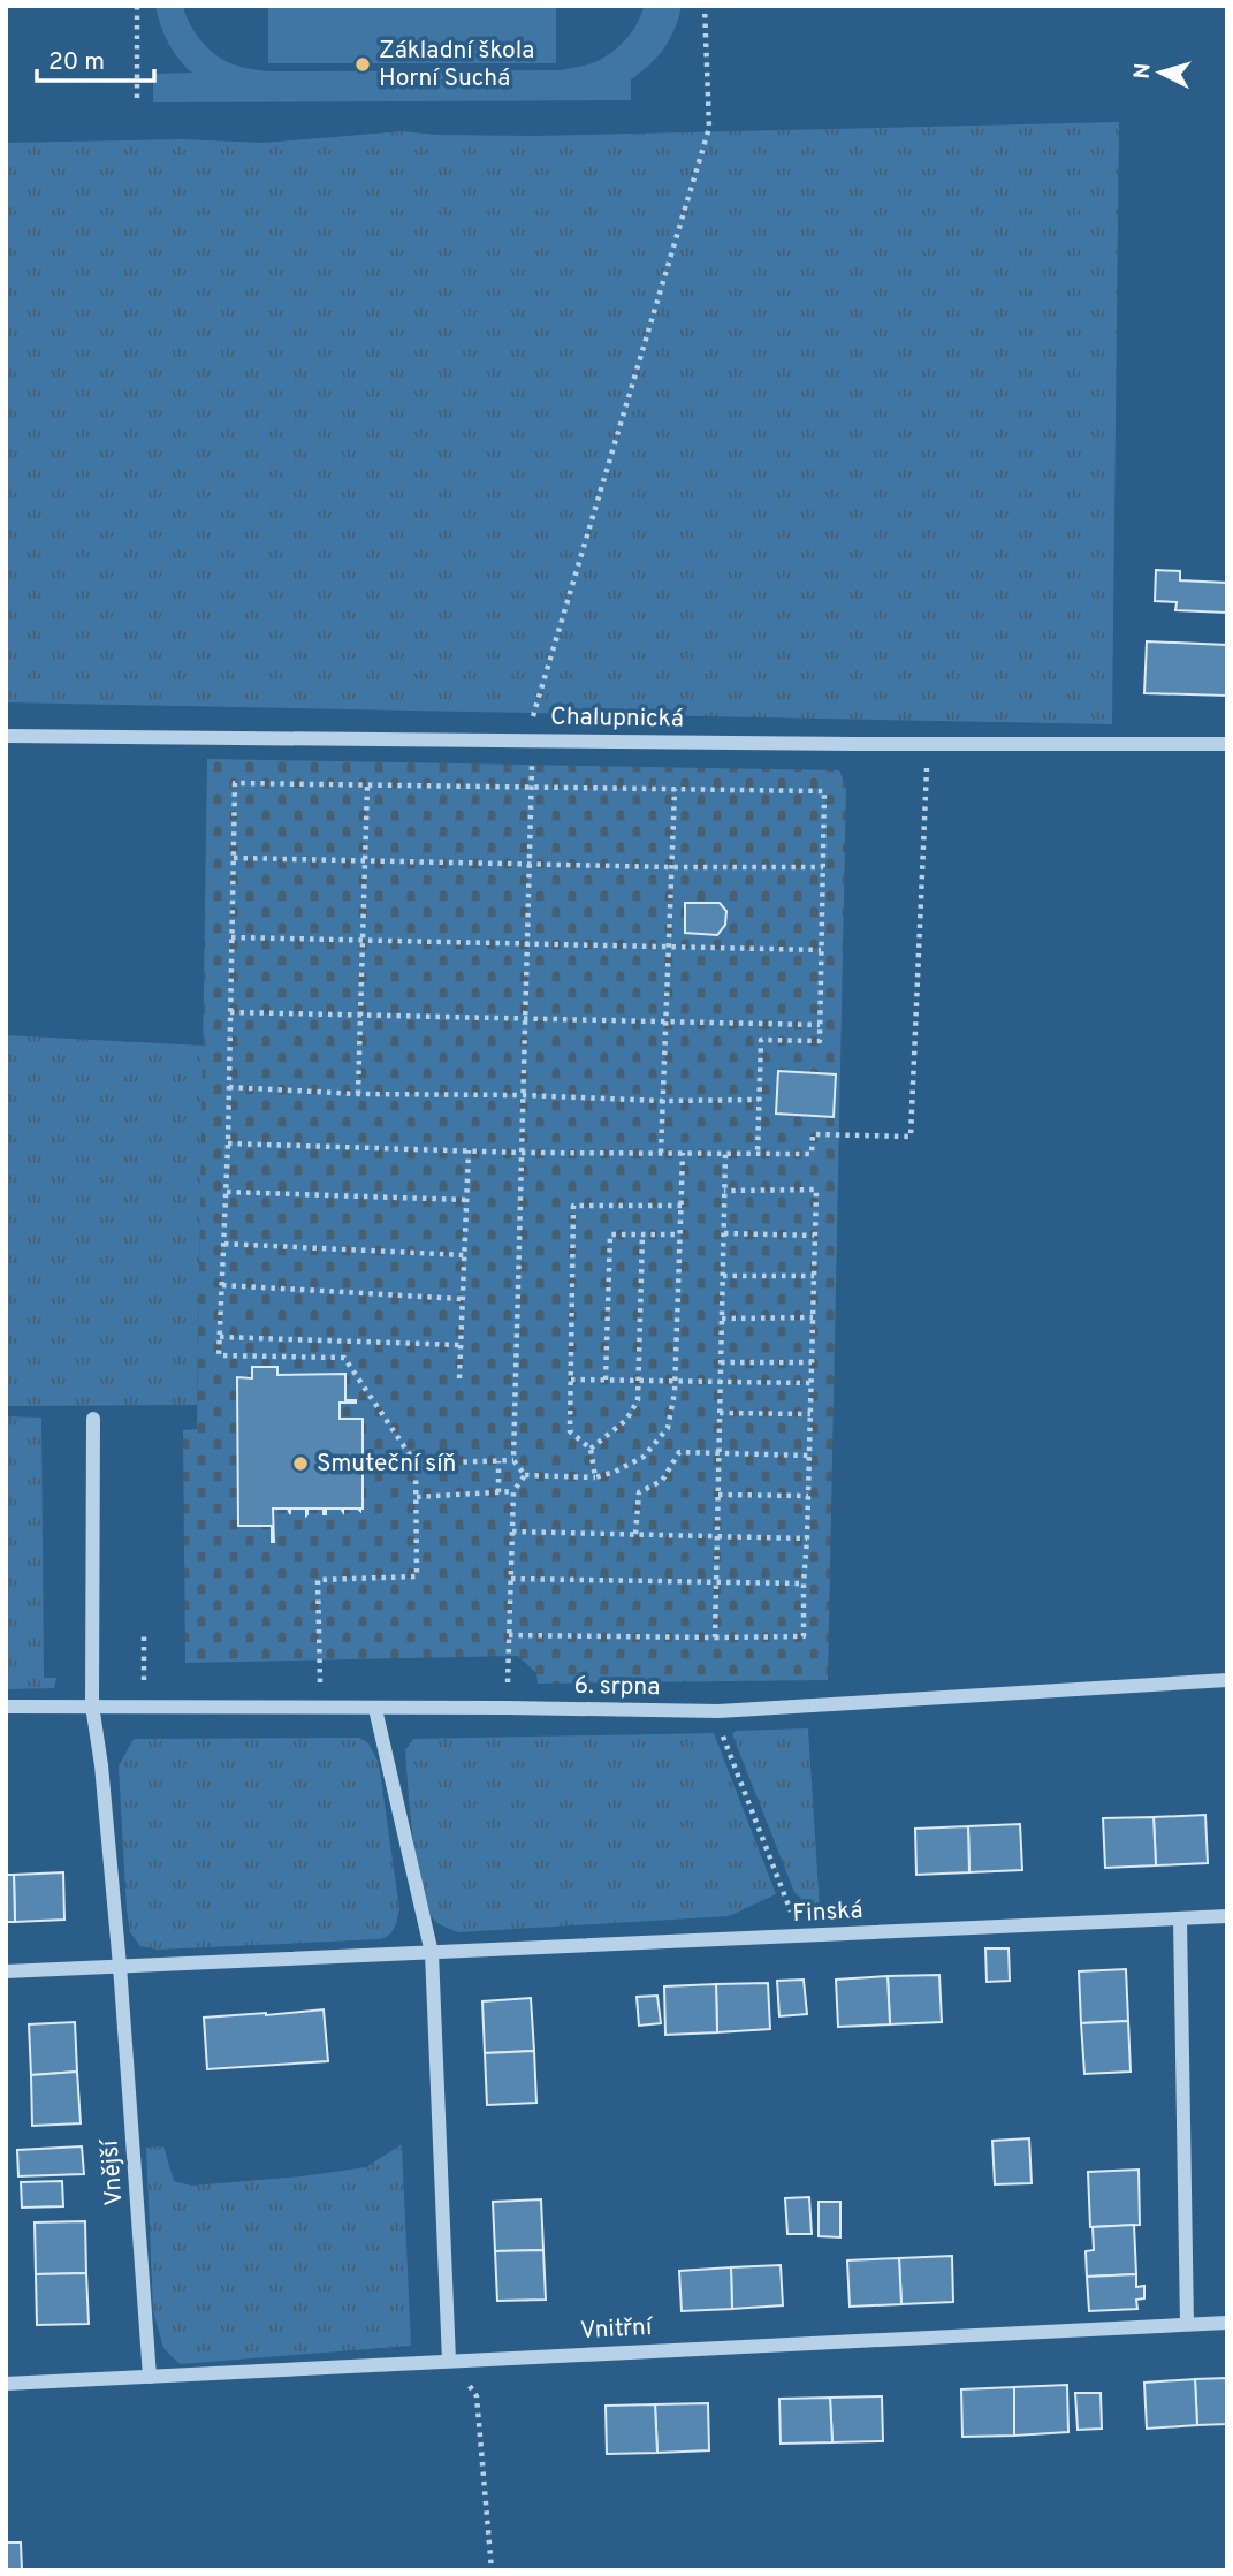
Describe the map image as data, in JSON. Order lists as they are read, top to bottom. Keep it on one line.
{"streets":{"street":["Chalupnická","6. srpna","Finská","Vnější","Vnitřní"]},"crossings":[["6. srpna","Vnější"],["Vnější","Vnitřní"]],"places":["Základní škola Horní Suchá","Smuteční síň"],"scale_bar":"20 m","north":"left"}
